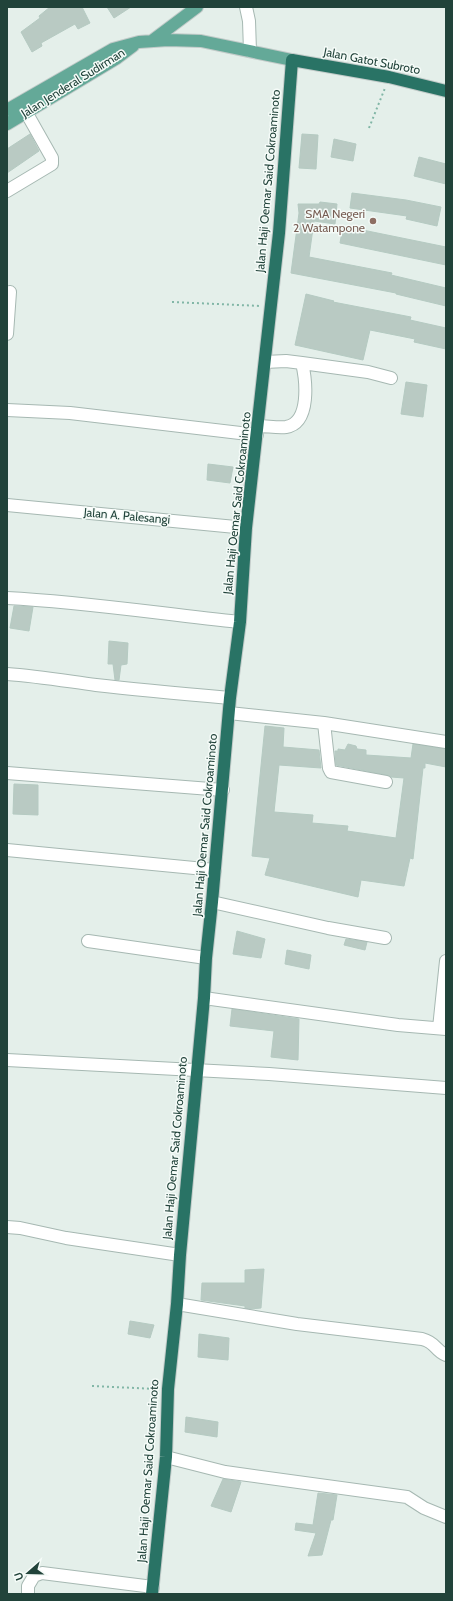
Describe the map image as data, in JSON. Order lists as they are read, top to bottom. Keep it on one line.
{"streets":{"highway":["Jalan Gatot Subroto","Jalan Haji Oemar Said Cokroaminoto"],"main road":["Jalan Jenderal Sudirman"],"street":["Jalan A. Palesangi"]},"crossings":[["Jalan Gatot Subroto","Jalan Haji Oemar Said Cokroaminoto"],["Jalan Haji Oemar Said Cokroaminoto","Jalan A. Palesangi"]],"places":["SMA Negeri 2 Watampone"],"north":"left"}
